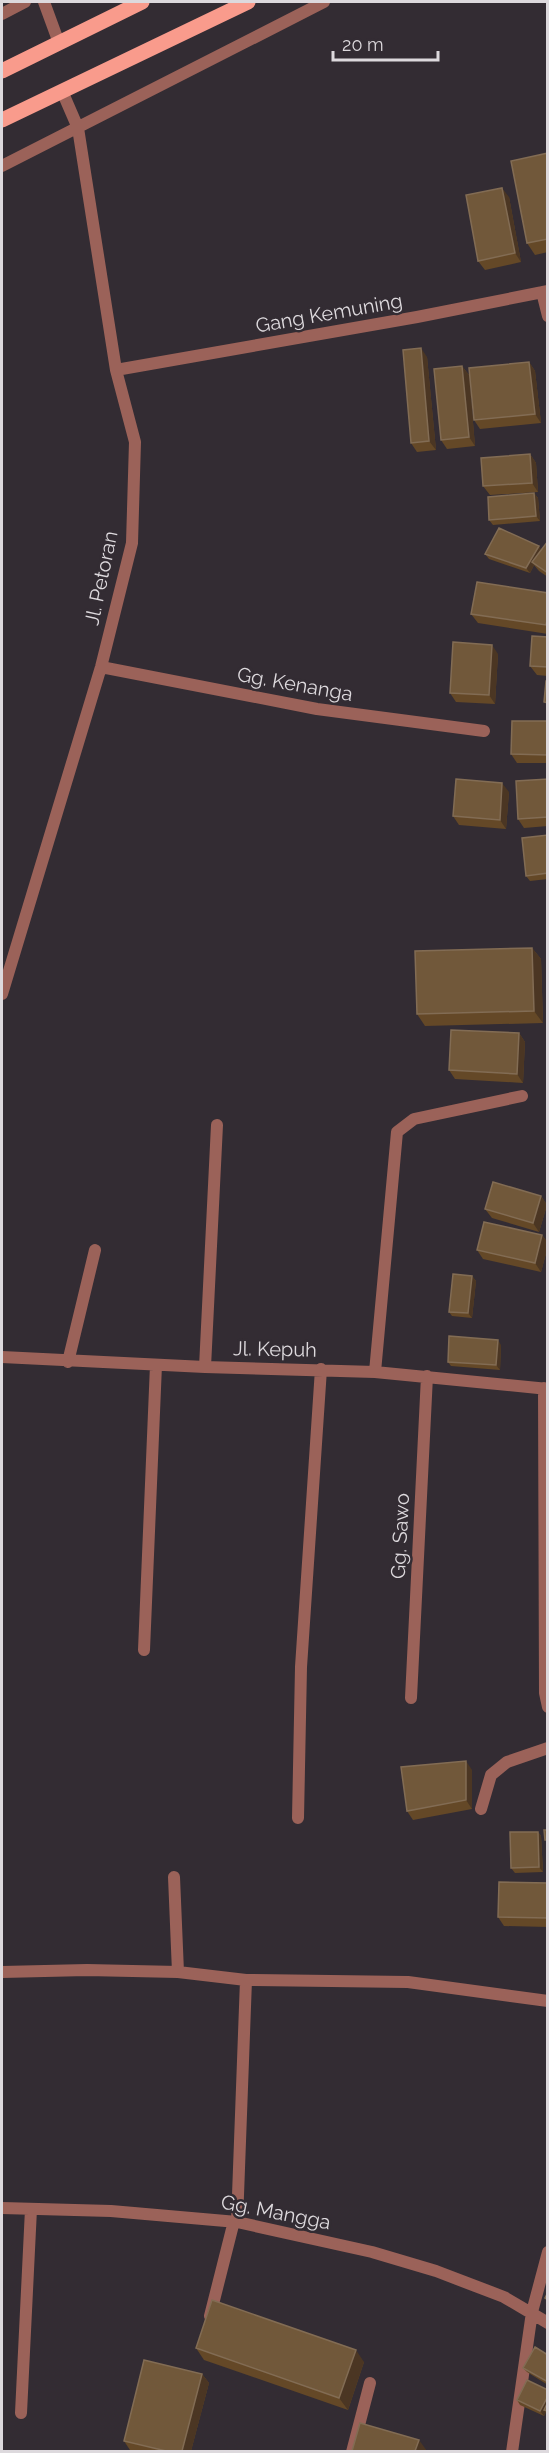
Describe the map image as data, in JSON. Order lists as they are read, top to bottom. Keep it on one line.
{"streets":{"street":["Gang Kemuning","Jl. Petoran","Gg. Kenanga","Jl. Kepuh","Gg. Sawo","Gg. Mangga"]},"crossings":[["Gang Kemuning","Jl. Petoran"],["Jl. Petoran","Gg. Kenanga"],["Jl. Kepuh","Gg. Sawo"]],"scale_bar":"20 m"}
